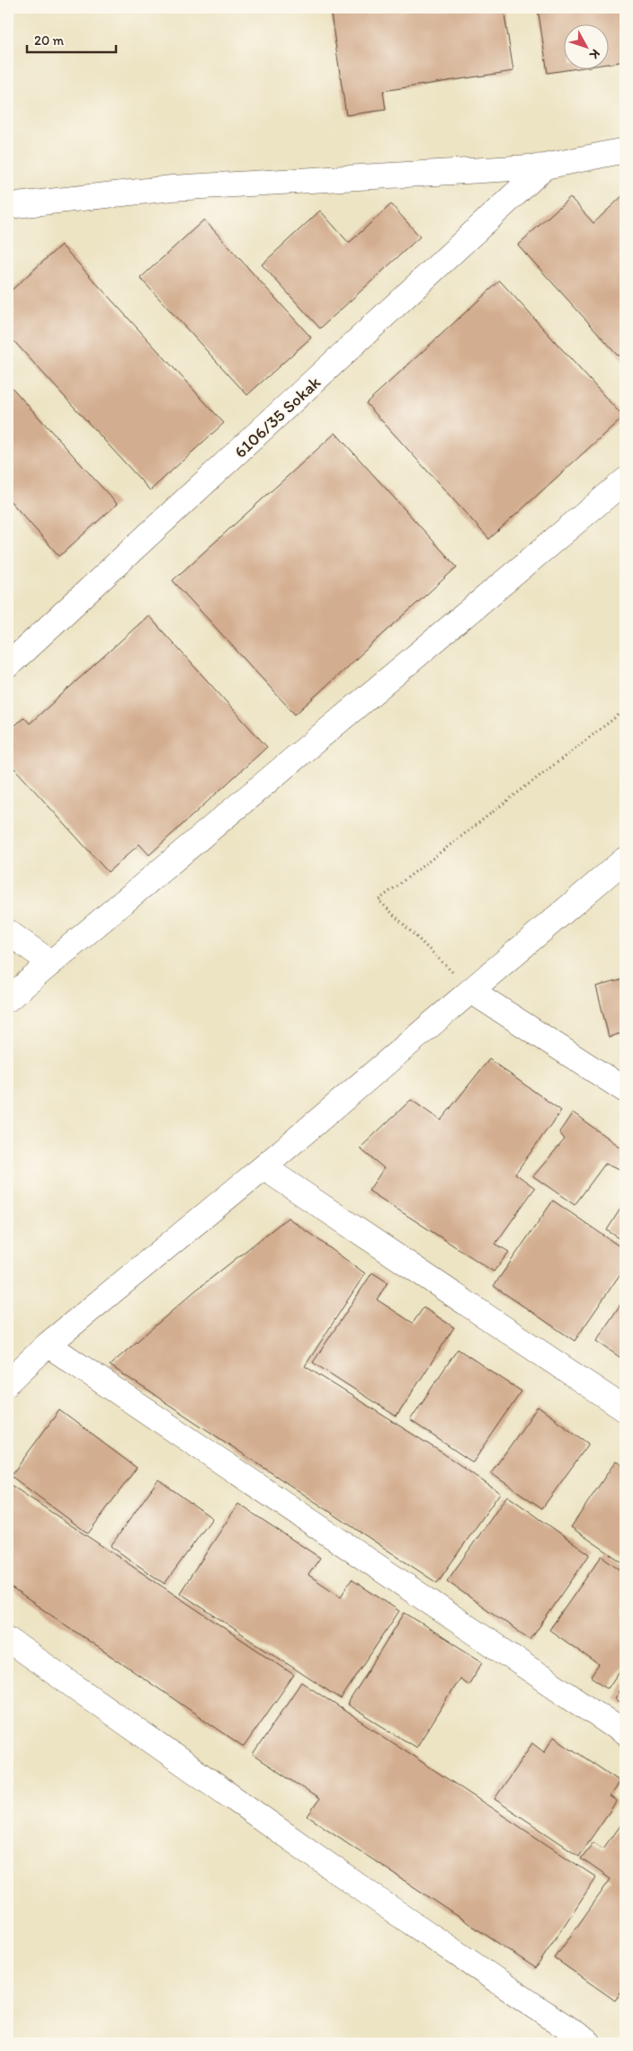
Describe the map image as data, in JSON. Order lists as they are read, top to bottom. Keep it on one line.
{"streets":{"street":["6106/35 Sokak"]},"scale_bar":"20 m","north":"bottom right"}
